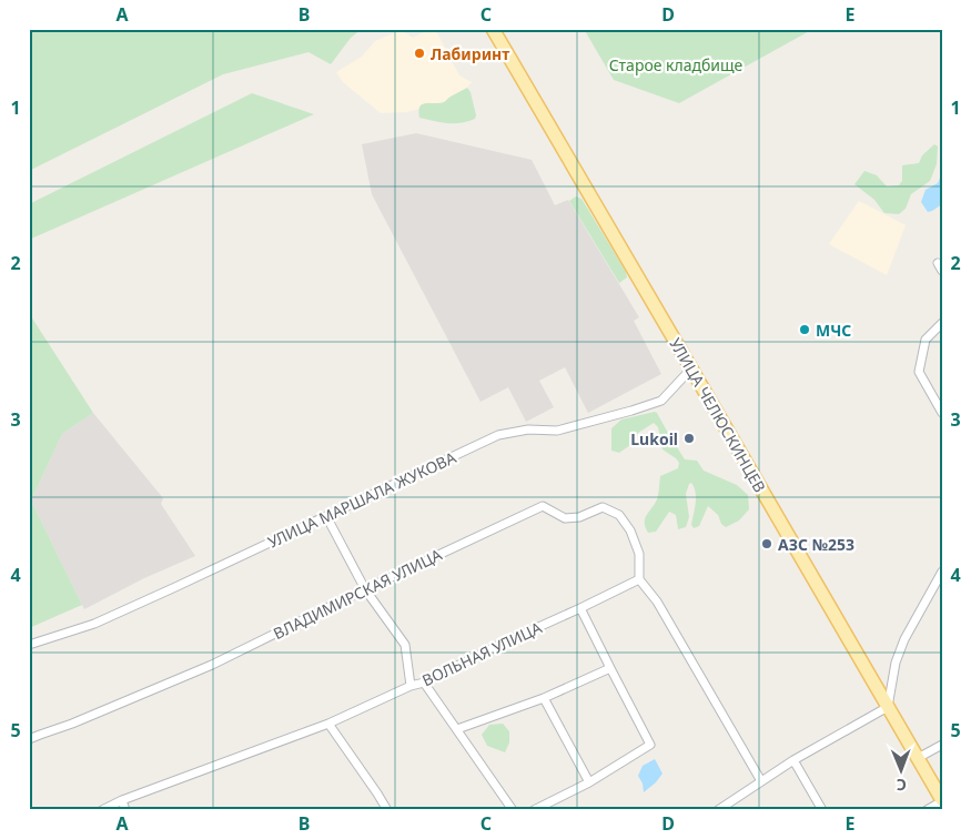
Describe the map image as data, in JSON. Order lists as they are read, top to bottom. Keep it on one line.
{"streets":{"main road":["УЛИЦА ЧЕЛЮСКИНЦЕВ"],"street":["УЛИЦА МАРШАЛА ЖУКОВА","ВЛАДИМИРСКАЯ УЛИЦА","ВОЛЬНАЯ УЛИЦА"]},"crossings":[["УЛИЦА ЧЕЛЮСКИНЦЕВ","УЛИЦА МАРШАЛА ЖУКОВА"],["ВЛАДИМИРСКАЯ УЛИЦА","ВОЛЬНАЯ УЛИЦА"]],"parks":["Старое кладбище"],"places":["Лабиринт","МЧС","Lukoil","АЗС №253"],"north":"bottom","grid":{"columns":["A","B","C","D","E"],"rows":["1","2","3","4","5"]}}
